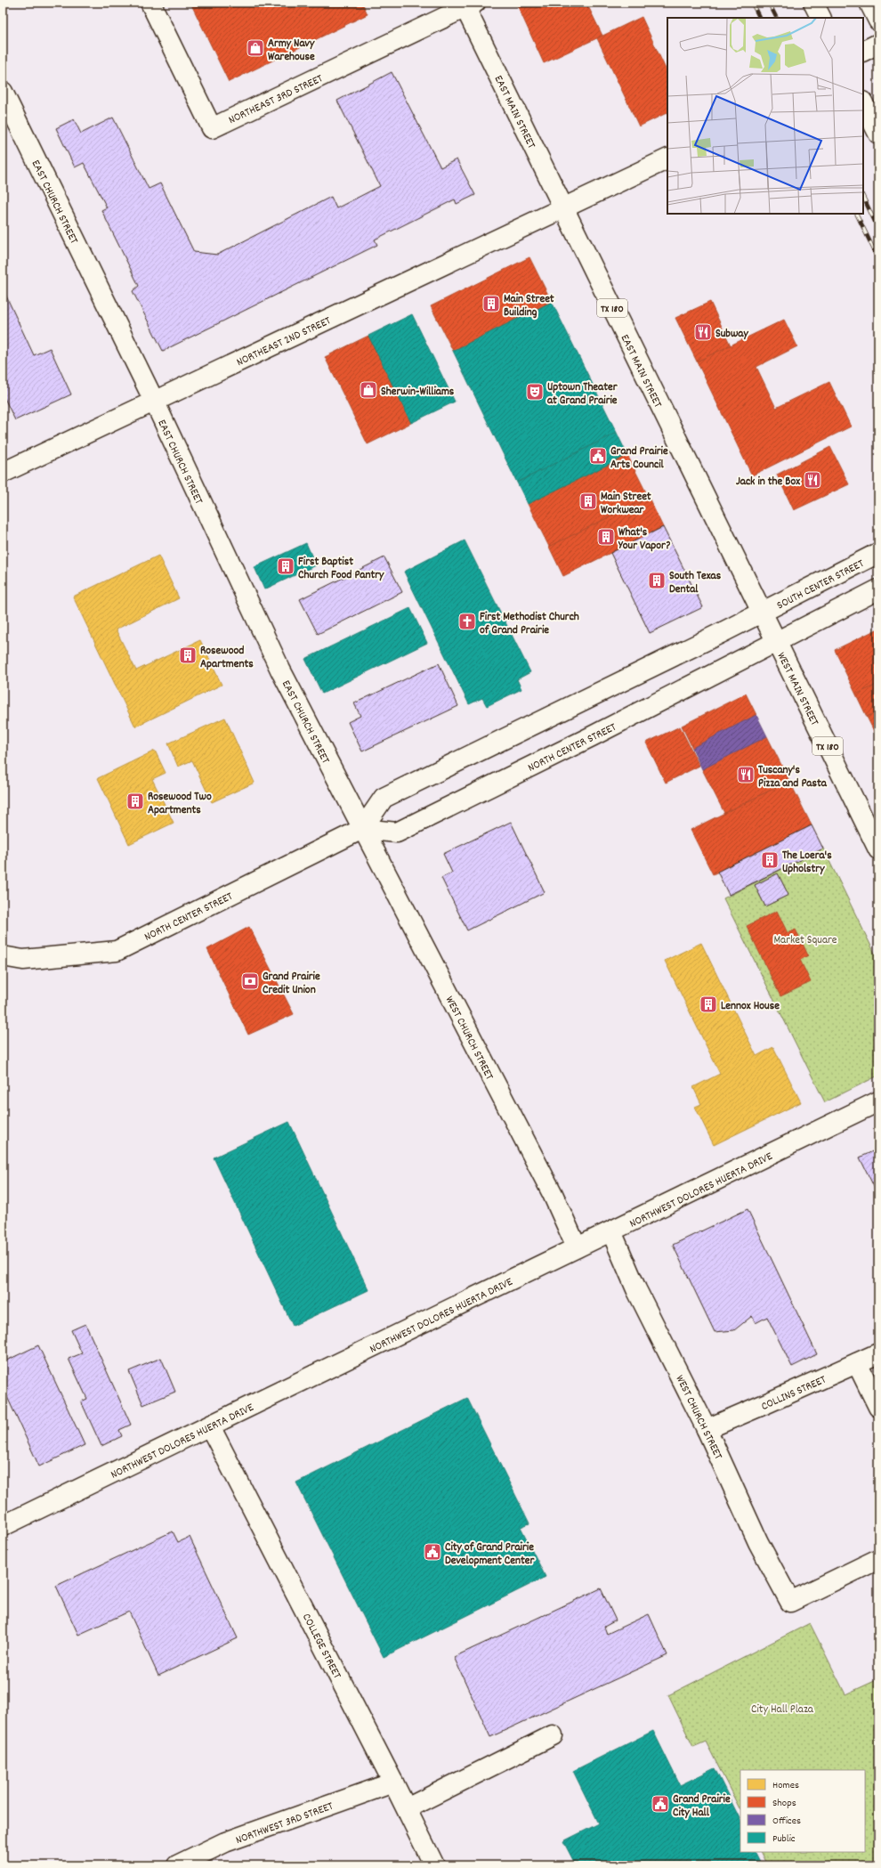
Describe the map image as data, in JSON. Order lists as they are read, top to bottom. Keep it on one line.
{"streets":{"street":["NORTHEAST 3RD STREET","EAST MAIN STREET","EAST CHURCH STREET","TX 180","NORTHEAST 2ND STREET","SOUTH CENTER STREET","WEST MAIN STREET","NORTH CENTER STREET","WEST CHURCH STREET","NORTHWEST DOLORES HUERTA DRIVE","COLLINS STREET","COLLEGE STREET","NORTHWEST 3RD STREET"]},"crossings":[["NORTHEAST 3RD STREET","EAST MAIN STREET"],["EAST MAIN STREET","NORTHEAST 2ND STREET"],["EAST MAIN STREET","SOUTH CENTER STREET"],["EAST MAIN STREET","WEST MAIN STREET"],["EAST MAIN STREET","NORTH CENTER STREET"],["EAST CHURCH STREET","NORTHEAST 2ND STREET"],["EAST CHURCH STREET","NORTH CENTER STREET"],["EAST CHURCH STREET","WEST CHURCH STREET"],["SOUTH CENTER STREET","NORTH CENTER STREET"],["WEST MAIN STREET","NORTH CENTER STREET"],["NORTH CENTER STREET","WEST CHURCH STREET"],["WEST CHURCH STREET","NORTHWEST DOLORES HUERTA DRIVE"],["WEST CHURCH STREET","COLLINS STREET"],["NORTHWEST DOLORES HUERTA DRIVE","COLLEGE STREET"],["COLLEGE STREET","NORTHWEST 3RD STREET"]],"parks":["Market Square","City Hall Plaza"],"places":{"shop":["Army Navy Warehouse","Sherwin-Williams"],"building":["Main Street Building","Main Street Workwear","What's Your Vapor?","First Baptist Church Food Pantry","South Texas Dental","Rosewood Apartments","Rosewood Two Apartments","The Loera's Upholstry","Lennox House"],"restaurant":["Subway","Jack in the Box","Tuscany's Pizza and Pasta"],"theatre":["Uptown Theater at Grand Prairie"],"public building":["Grand Prairie Arts Council","City of Grand Prairie Development Center","Grand Prairie City Hall"],"church":["First Methodist Church of Grand Prairie"],"bank":["Grand Prairie Credit Union"]},"legend":["Homes","Shops","Offices","Public"]}
